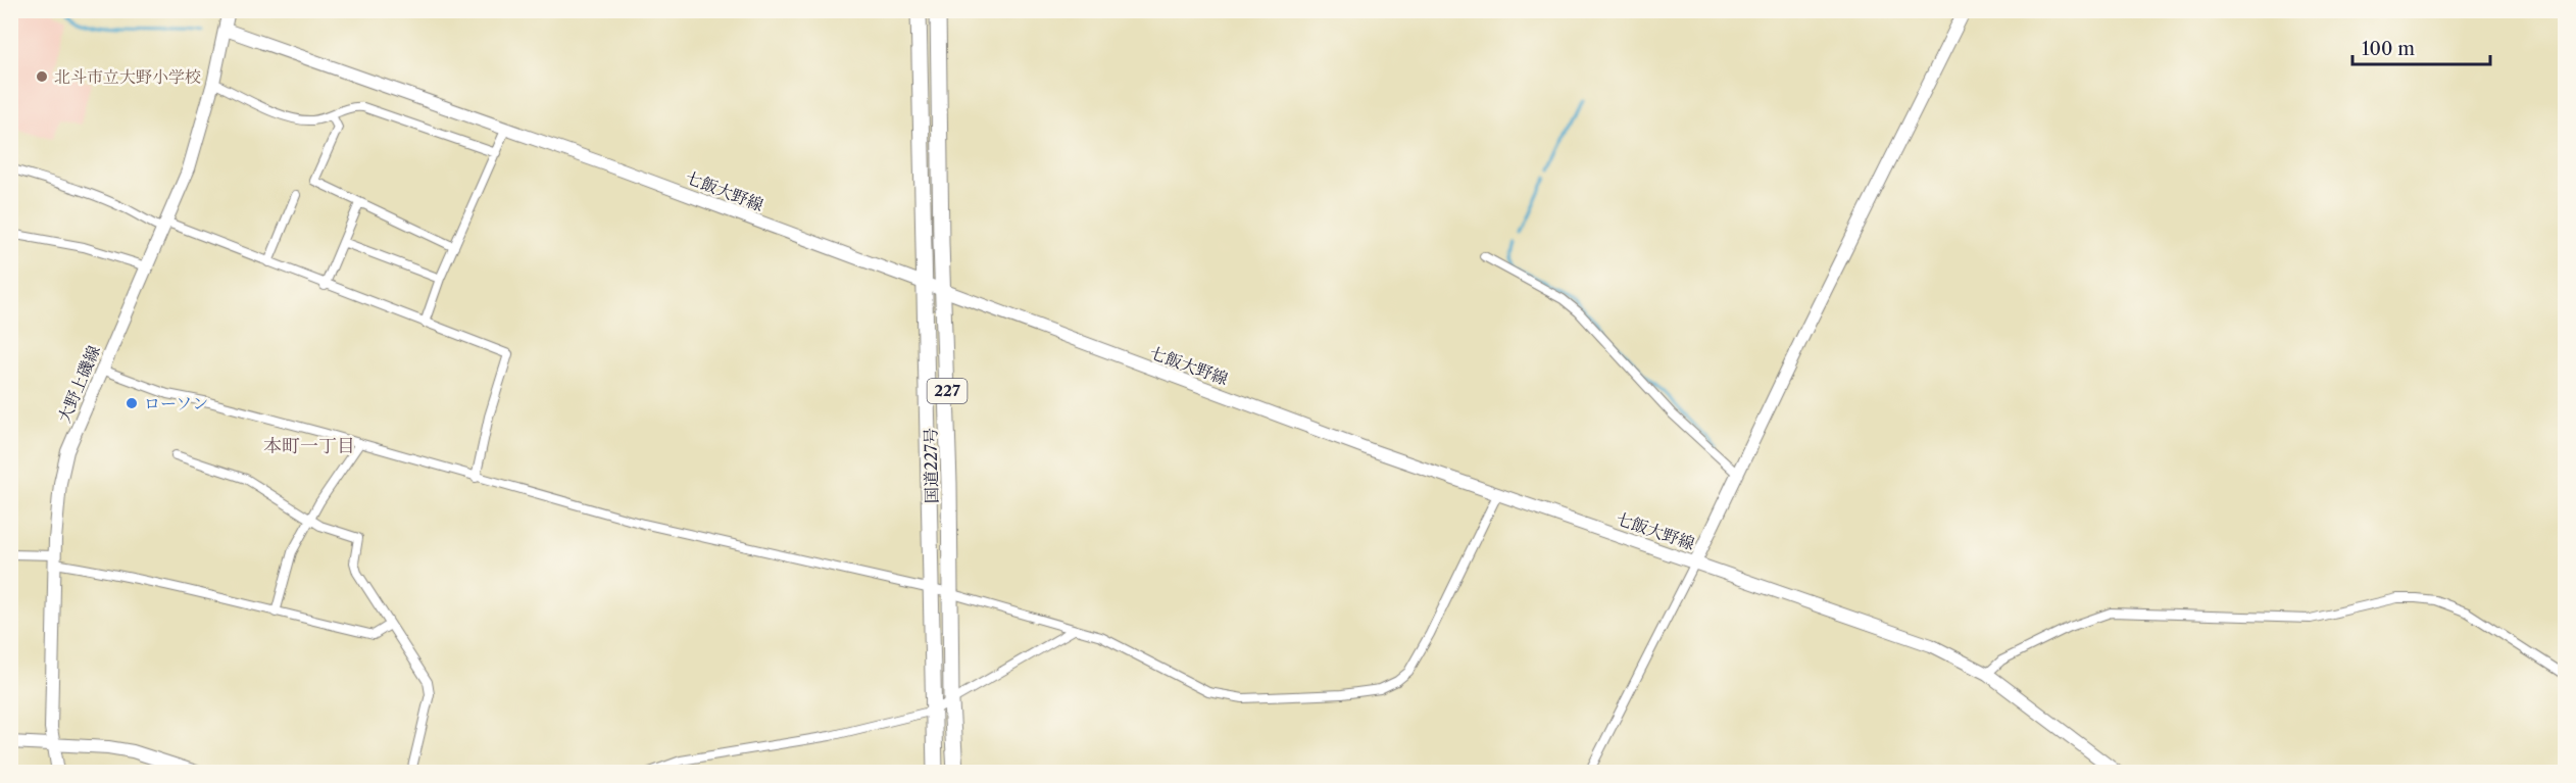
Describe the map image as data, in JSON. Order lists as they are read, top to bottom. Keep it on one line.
{"streets":{"highway":["227","国道227号"],"main road":["七飯大野線","大野上磯線"]},"crossings":[["七飯大野線","大野上磯線"],["七飯大野線","国道227号"]],"districts":["本町一丁目"],"places":["北斗市立大野小学校","ローソン"],"scale_bar":"100 m"}
